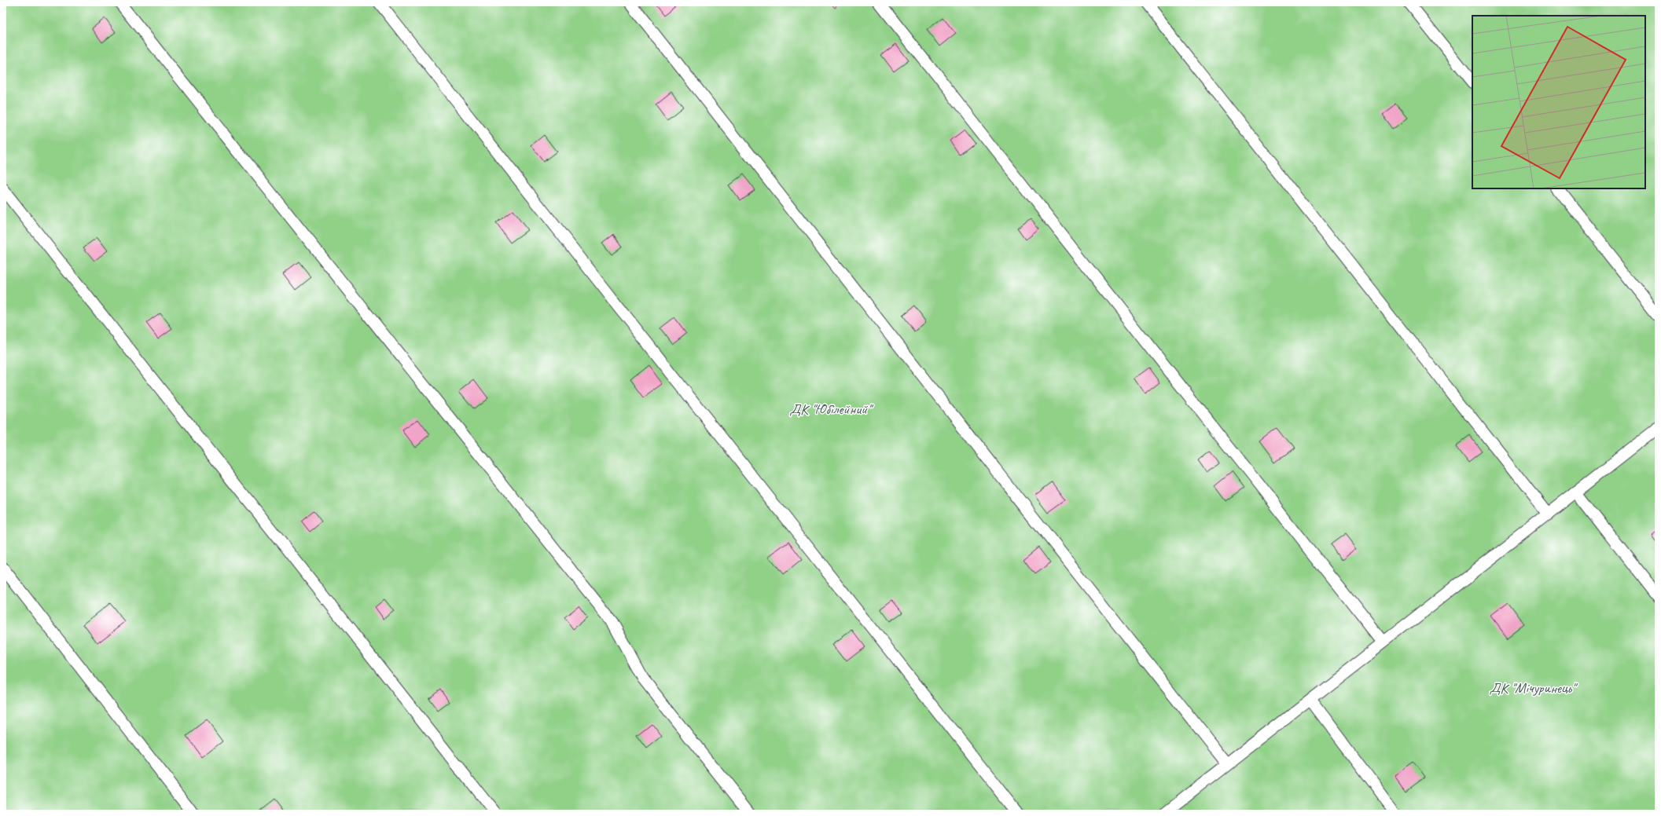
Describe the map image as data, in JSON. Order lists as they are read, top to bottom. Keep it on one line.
{"parks":["ДК \"Юбілейний\"","ДК \"Мічуринець\""]}
